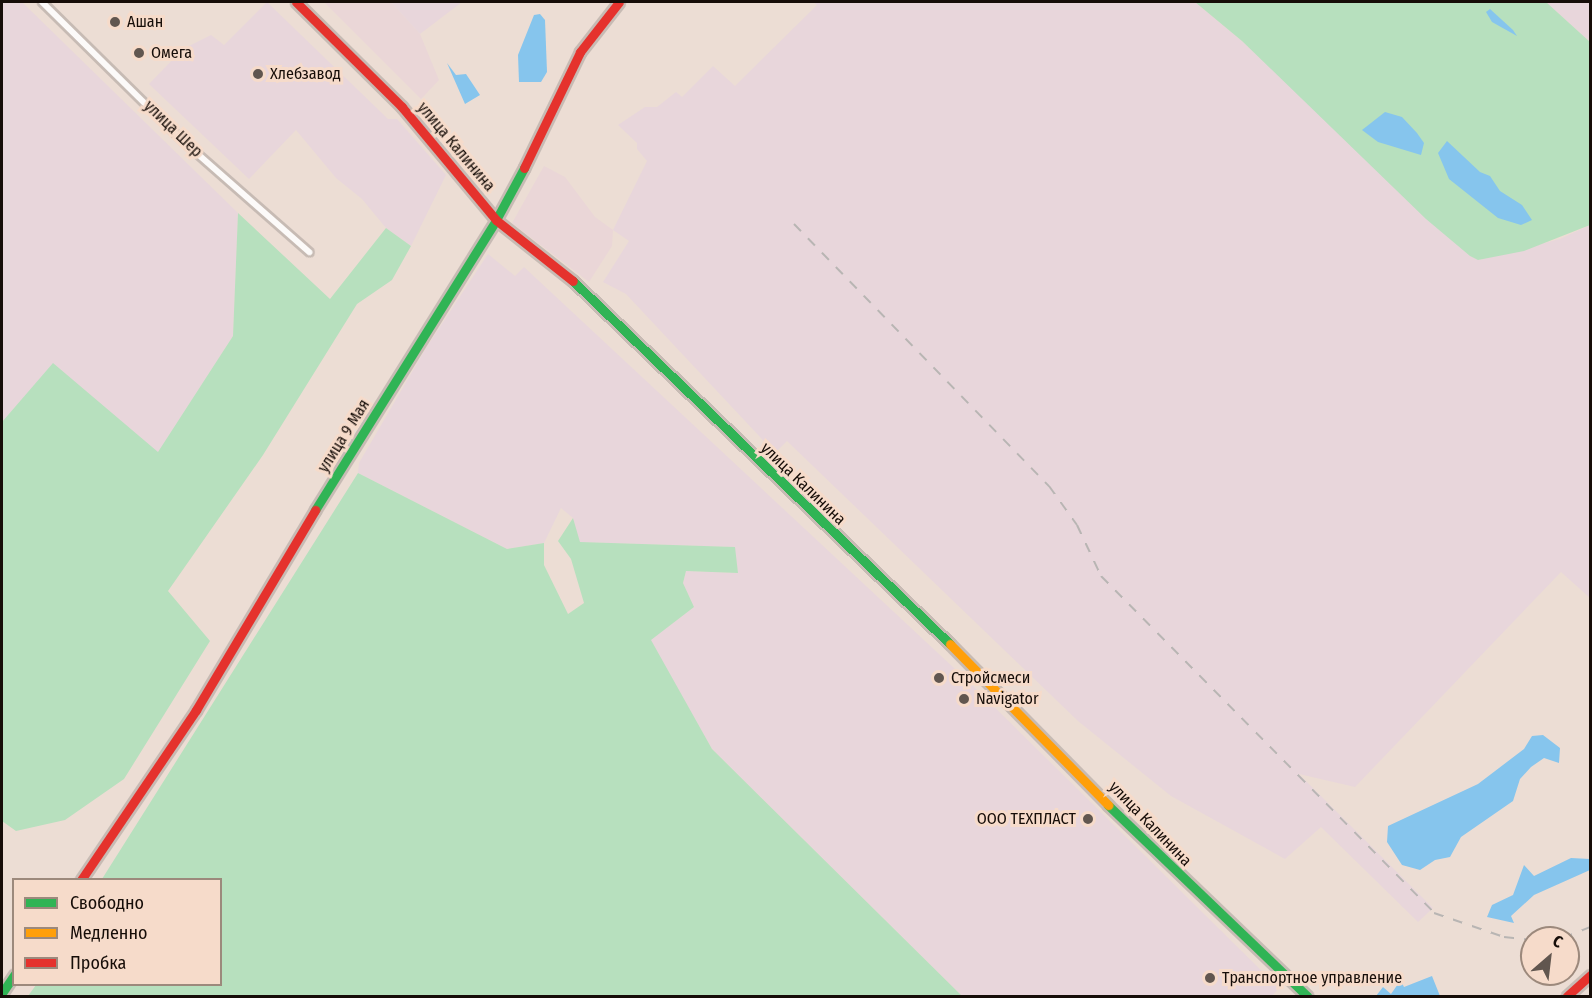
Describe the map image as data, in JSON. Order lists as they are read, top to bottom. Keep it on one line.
{"streets":{"street":["улица Шер","улица Калинина","улица 9 Мая"]},"crossings":[["улица Калинина","улица 9 Мая"]],"places":["Ашан","Омега","Хлебзавод","Стройсмеси","Navigator","ООО ТЕХПЛАСТ","Транспортное управление"],"legend":["Свободно","Медленно","Пробка"],"north":"top right"}
